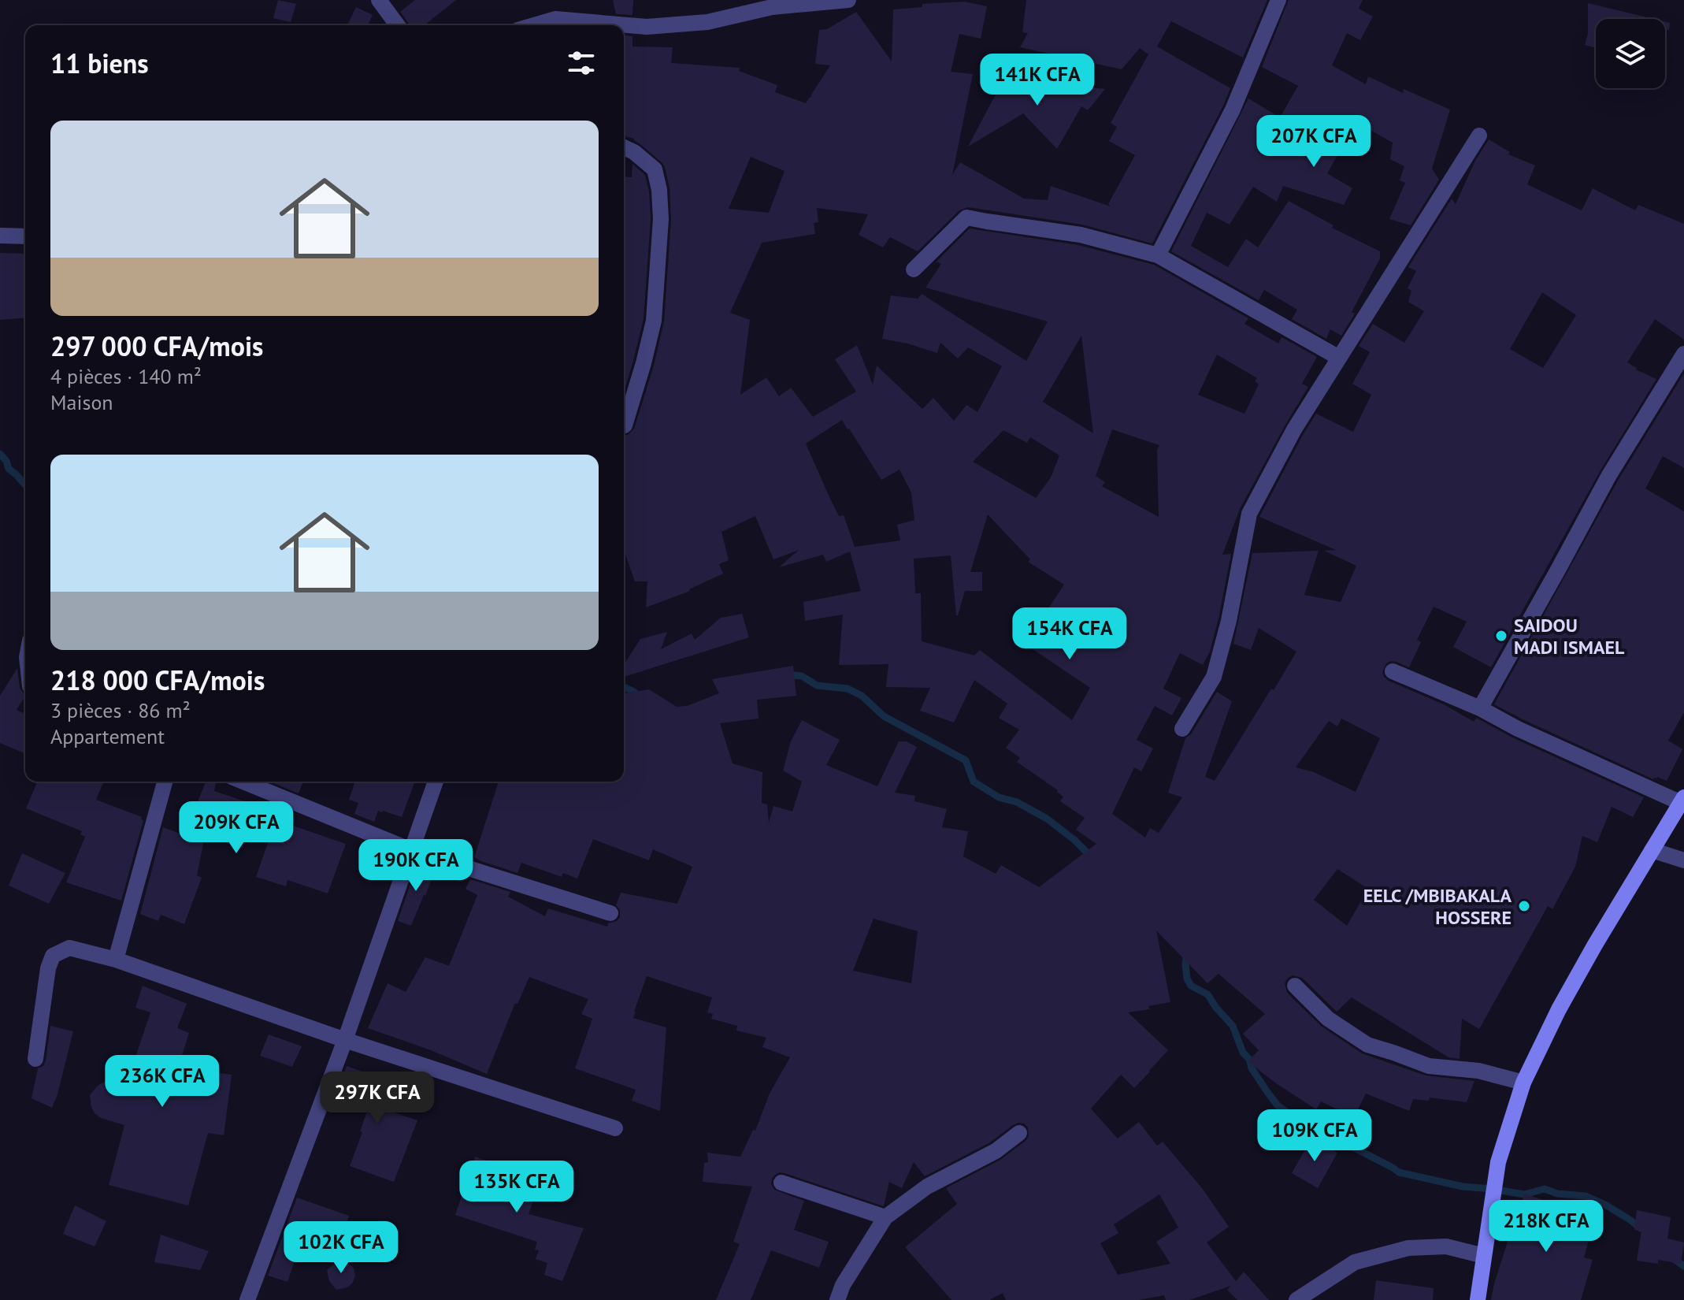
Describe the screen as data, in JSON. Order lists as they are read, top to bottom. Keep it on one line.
{"places":["SAIDOU MADI ISMAEL","EELC /MBIBAKALA HOSSERE"],"page":{"heading":"11 biens","price":["141K CFA","207K CFA","154K CFA","209K CFA","190K CFA","236K CFA","297K CFA","109K CFA","135K CFA","218K CFA","102K CFA"],"list":[{"name":"297 000 CFA/mois","note":"4 pièces · 140 m² · Maison"},{"name":"218 000 CFA/mois","note":"3 pièces · 86 m² · Appartement"}]}}
